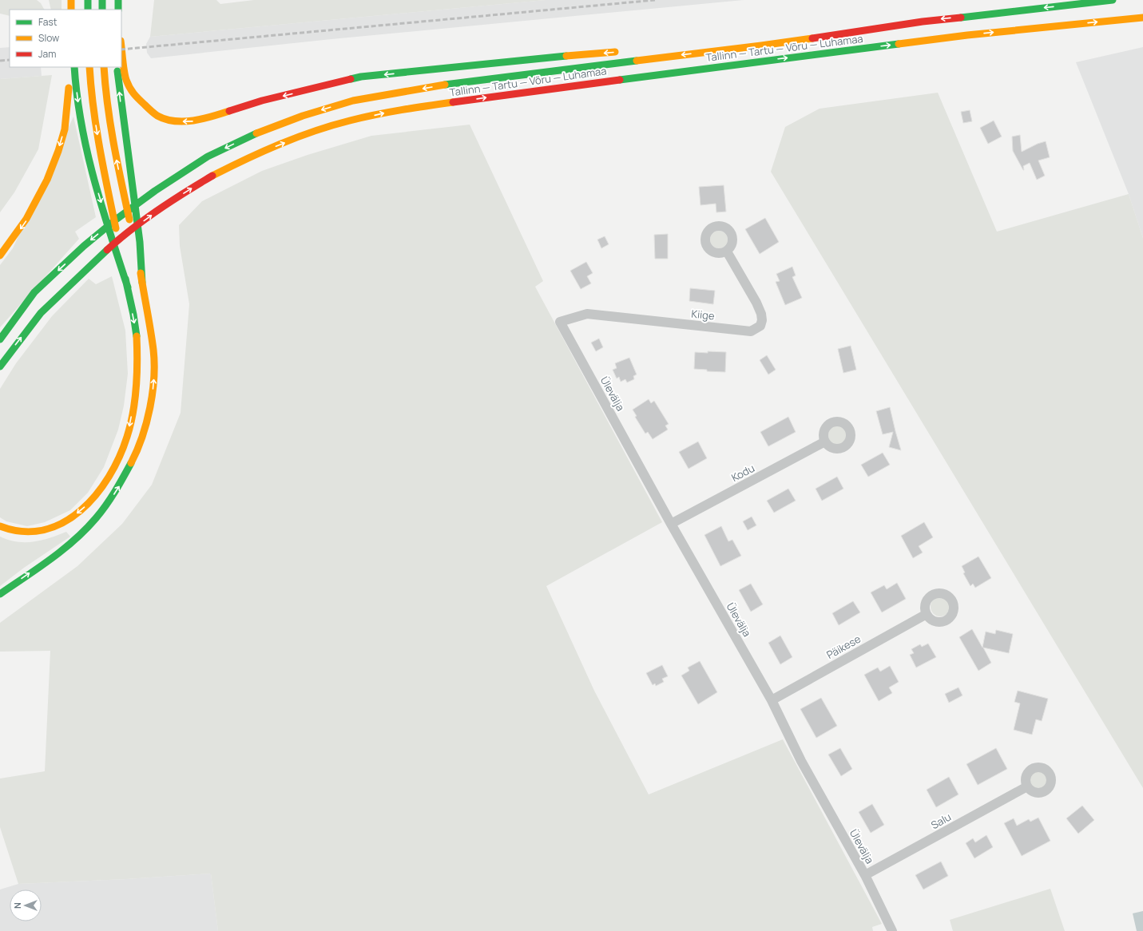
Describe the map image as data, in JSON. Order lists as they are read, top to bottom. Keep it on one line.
{"streets":{"main road":["Tallinn — Tartu — Võru — Luhamaa"],"street":["Kiige","Ülevälja","Kodu","Päikese","Salu"]},"crossings":[["Kiige","Ülevälja"],["Ülevälja","Kodu"],["Ülevälja","Päikese"],["Ülevälja","Salu"]],"legend":["Fast","Slow","Jam"],"north":"left"}
